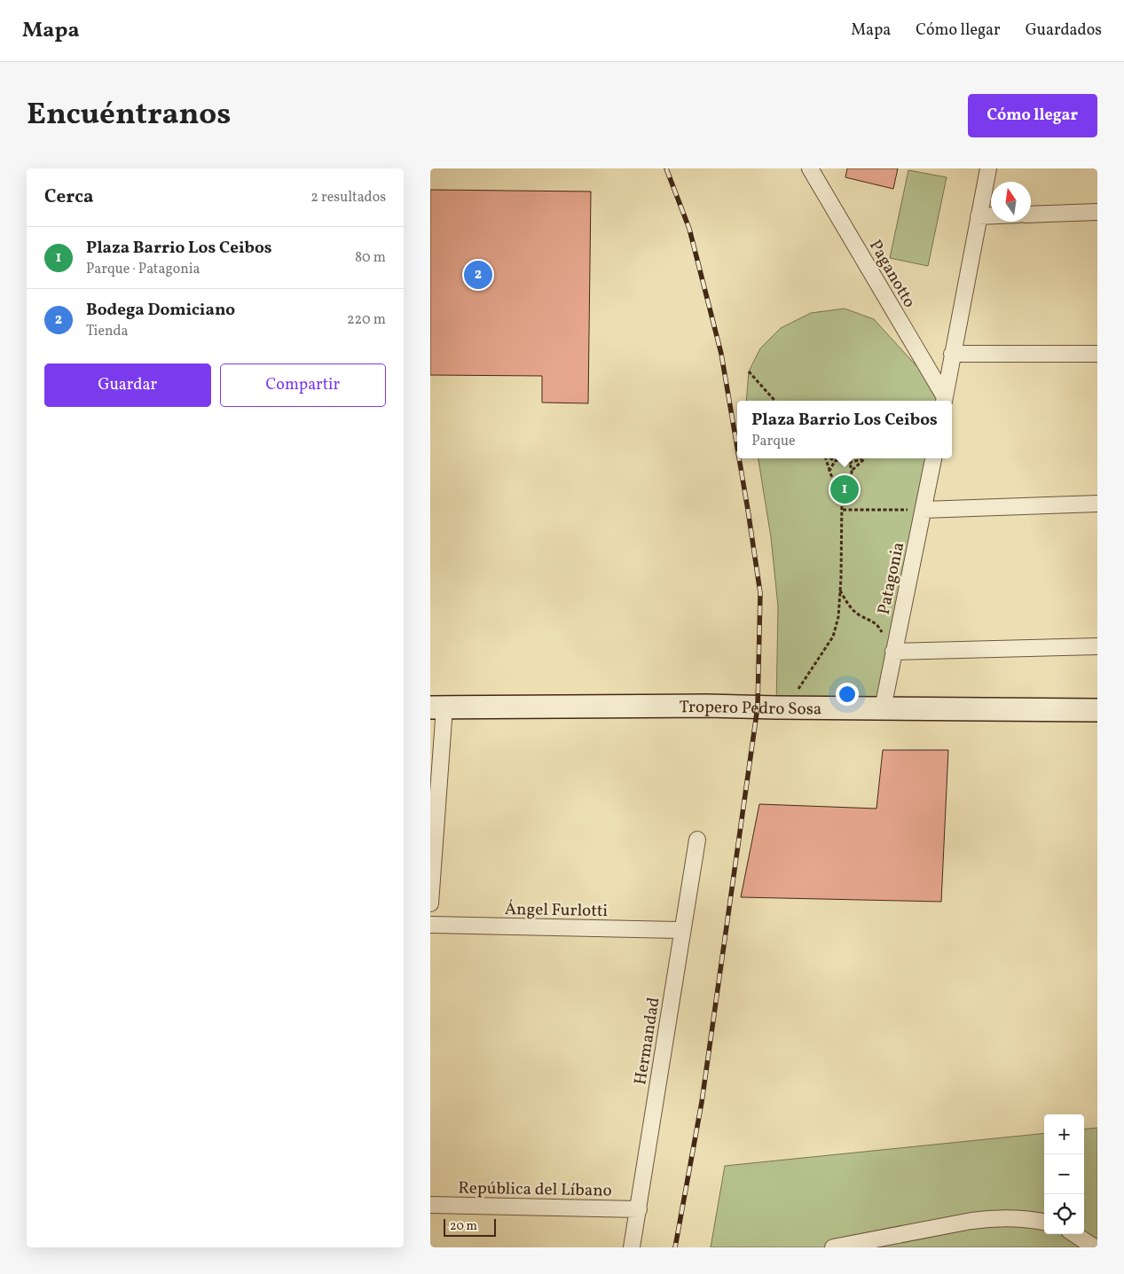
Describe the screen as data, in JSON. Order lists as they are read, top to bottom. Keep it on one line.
{"streets":{"main road":["Tropero Pedro Sosa"],"street":["Paganotto","Patagonia","Ángel Furlotti","Hermandad","República del Líbano"]},"crossings":[["Patagonia","Tropero Pedro Sosa"],["Ángel Furlotti","Hermandad"],["Hermandad","República del Líbano"]],"scale_bar":"20 m","north":"top","page":{"header":"Mapa","nav":["Mapa","Cómo llegar","Guardados"],"title":"Encuéntranos","buttons":["Cómo llegar",["Guardar","Compartir"]],"heading":["Cerca","2 resultados"],"list":[{"mark":"1","name":"Plaza Barrio Los Ceibos","note":"Parque · Patagonia","value":"80 m"},{"mark":"2","name":"Bodega Domiciano","note":"Tienda","value":"220 m"}],"pins":["2","1"],"popup":["Plaza Barrio Los Ceibos","Parque"],"map_buttons":["+","−"],"scale":"20 m"}}
